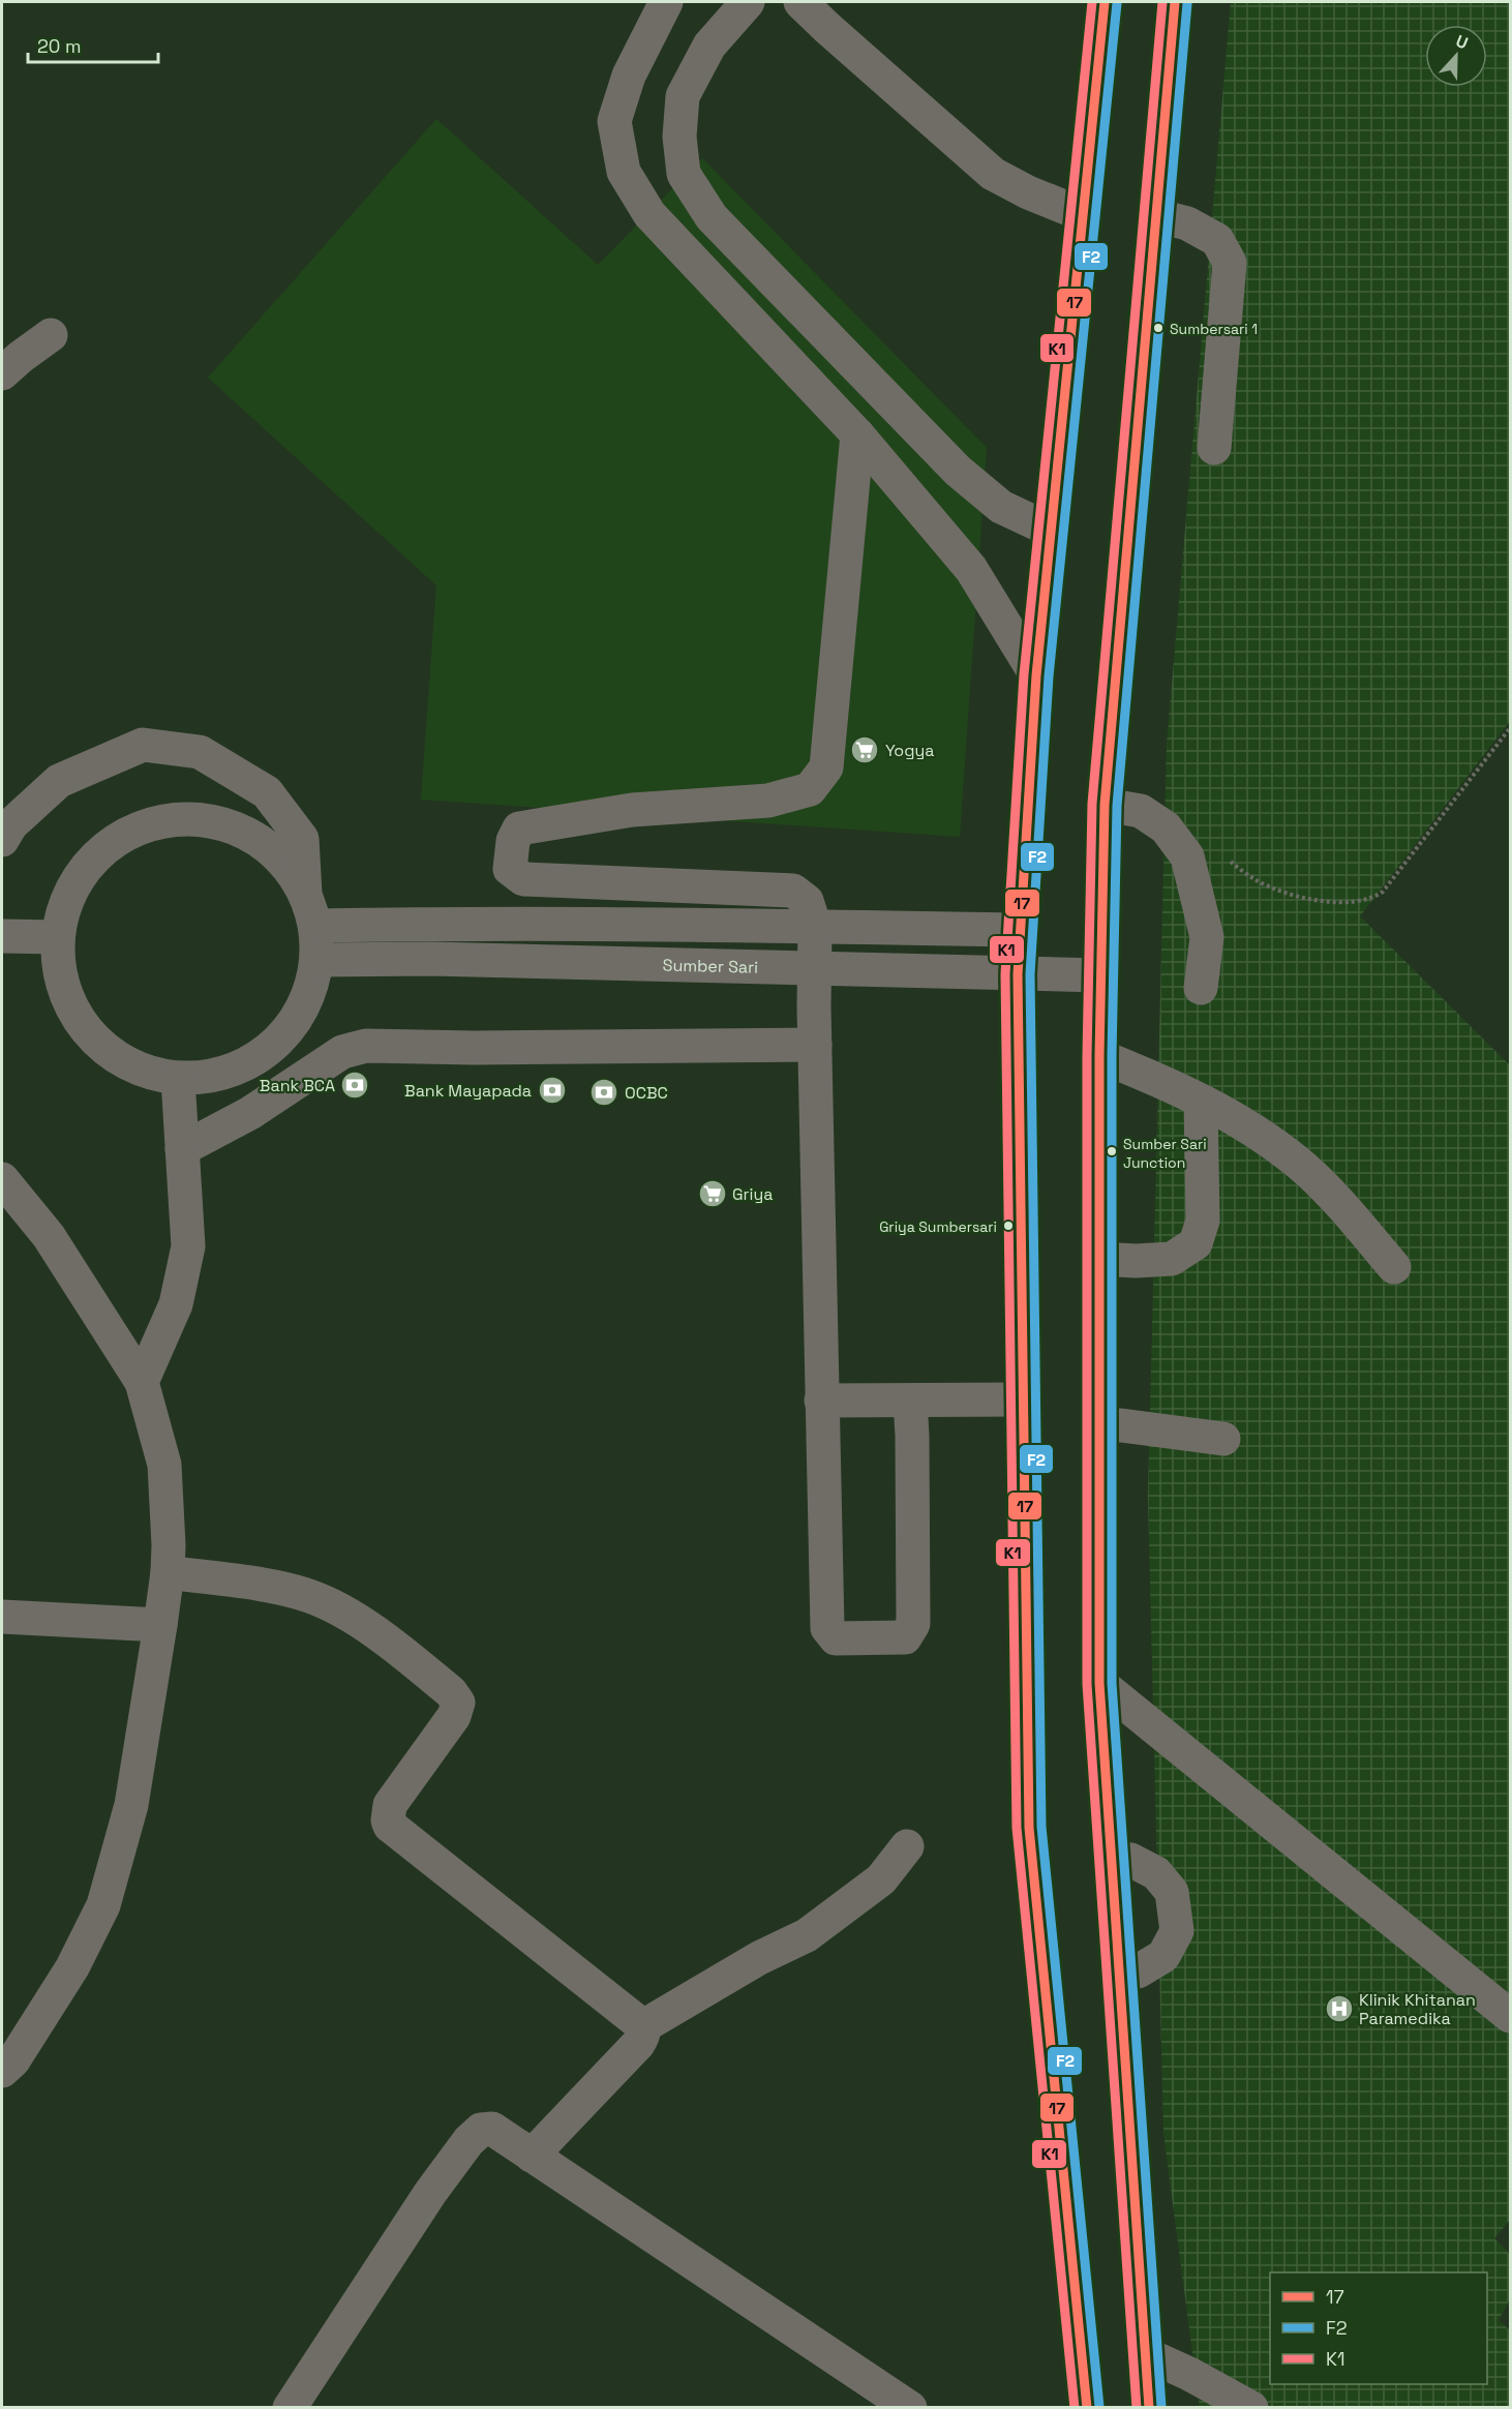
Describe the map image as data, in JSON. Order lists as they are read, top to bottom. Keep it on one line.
{"streets":{"street":["Sumber Sari"]},"places":{"other":["Sumbersari 1","Sumber Sari Junction","Griya Sumbersari"],"supermarket":["Yogya","Griya"],"bank":["Bank BCA","Bank Mayapada","OCBC"],"hospital":["Klinik Khitanan Paramedika"]},"lines":["transit line 17","transit line K1","transit line F2"],"legend":["17","F2","K1"],"scale_bar":"20 m","north":"top"}
